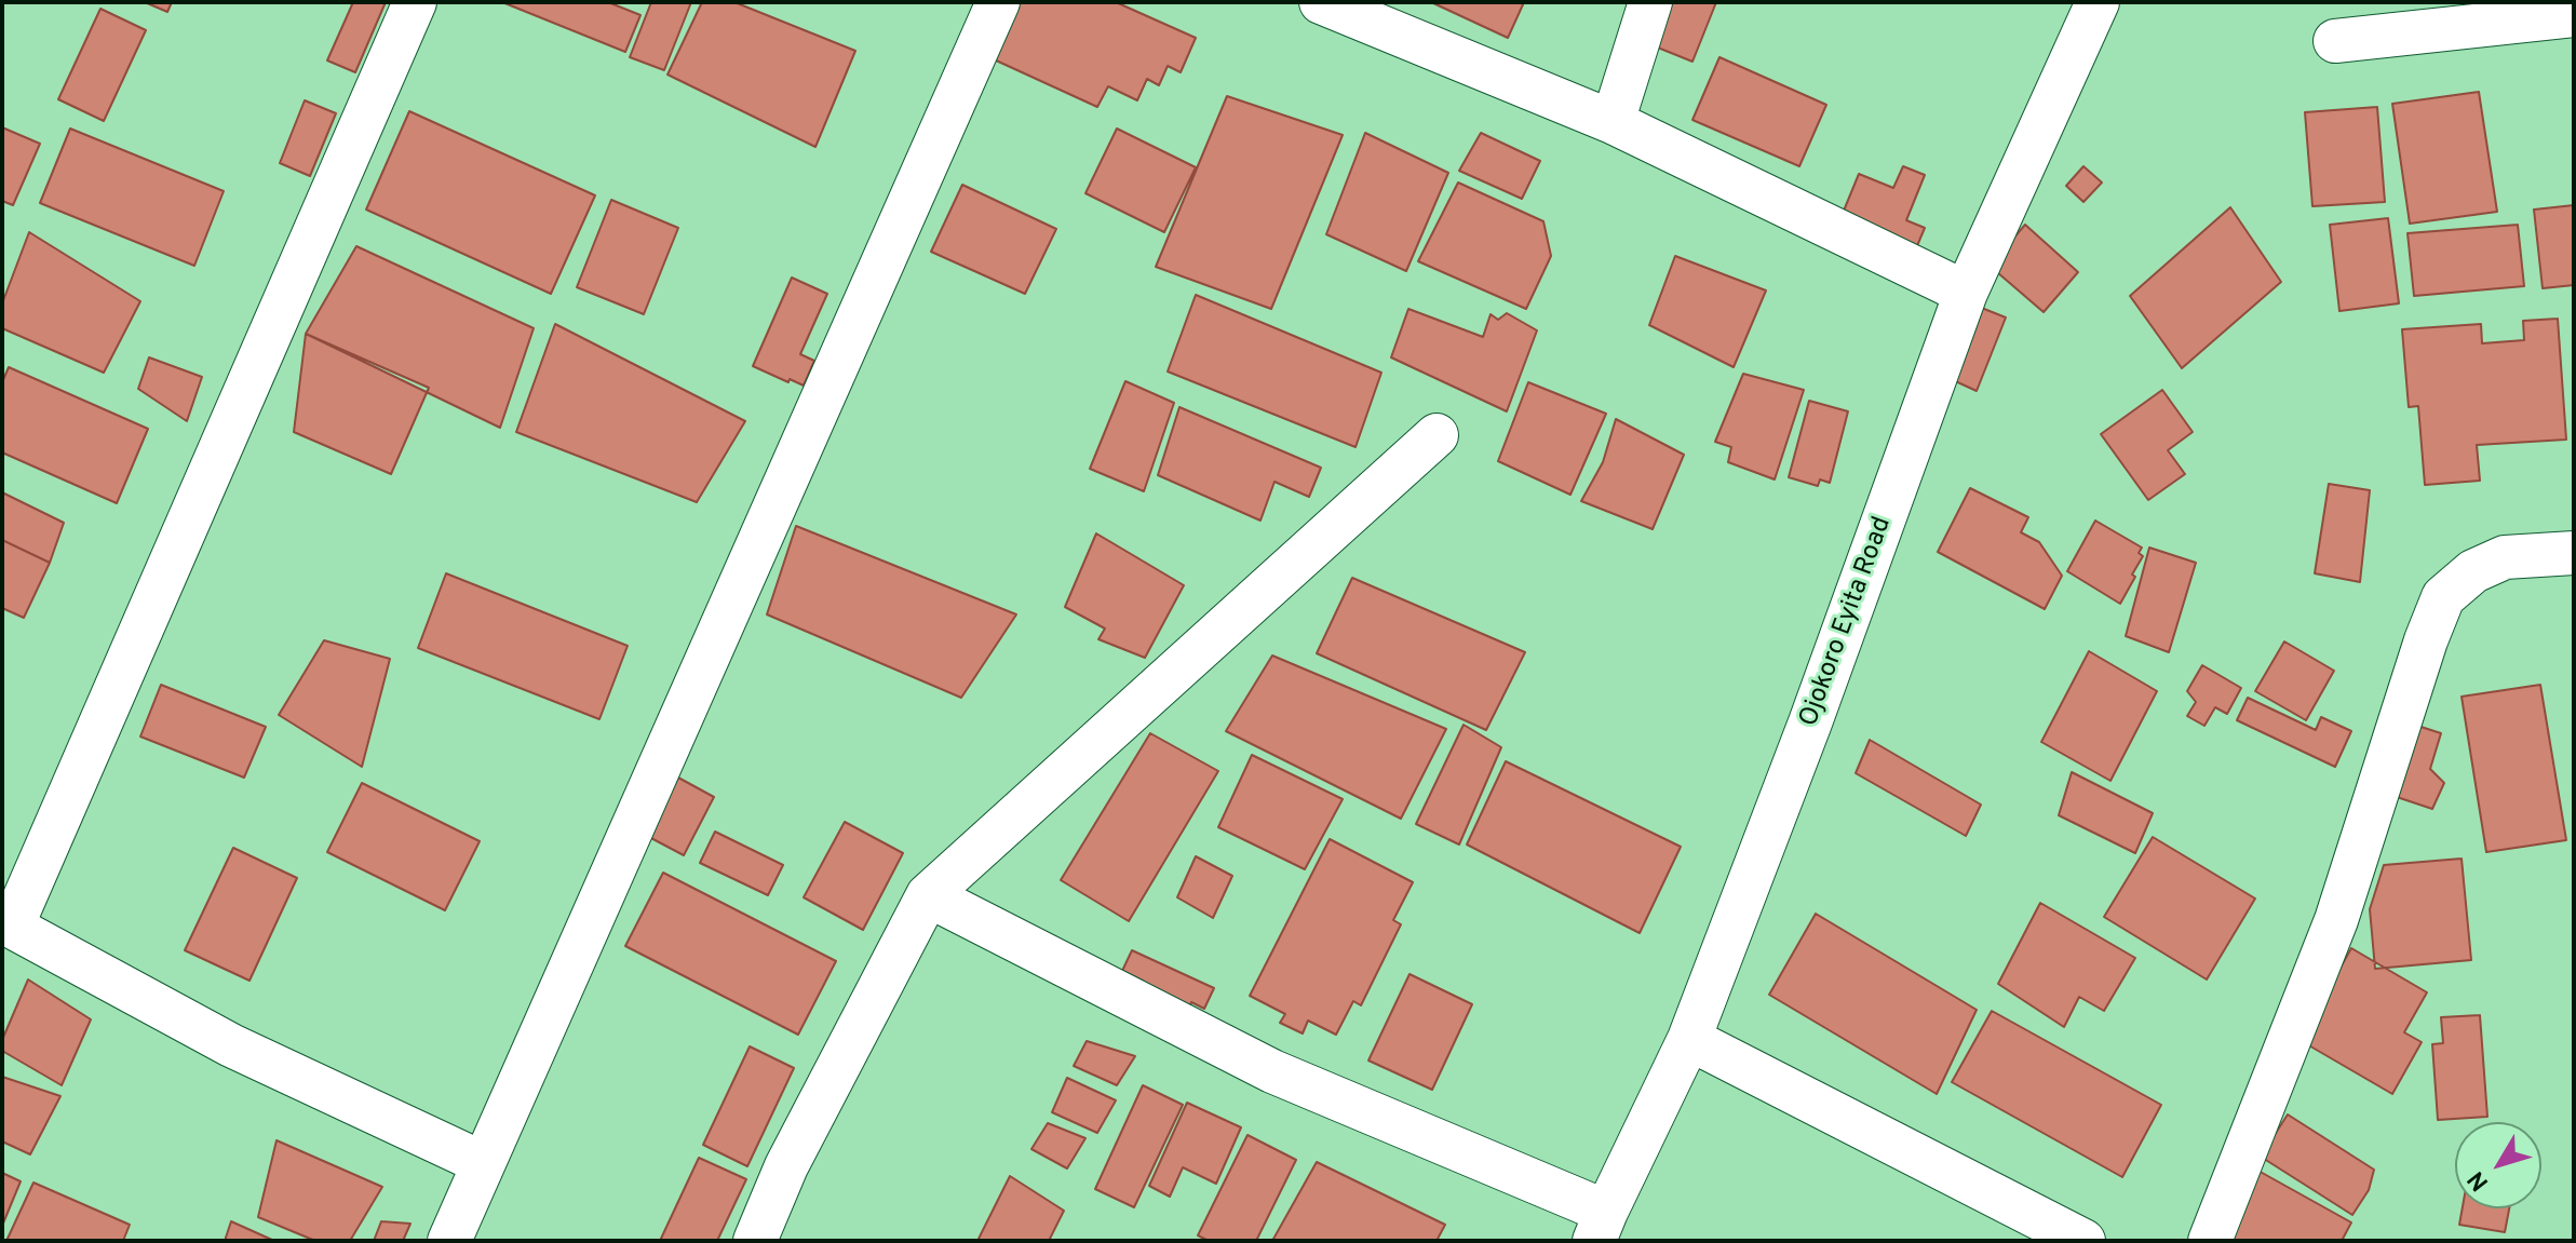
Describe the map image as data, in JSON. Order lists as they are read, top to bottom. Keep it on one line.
{"streets":{"street":["Ojokoro Eyita Road"]},"north":"bottom left"}
